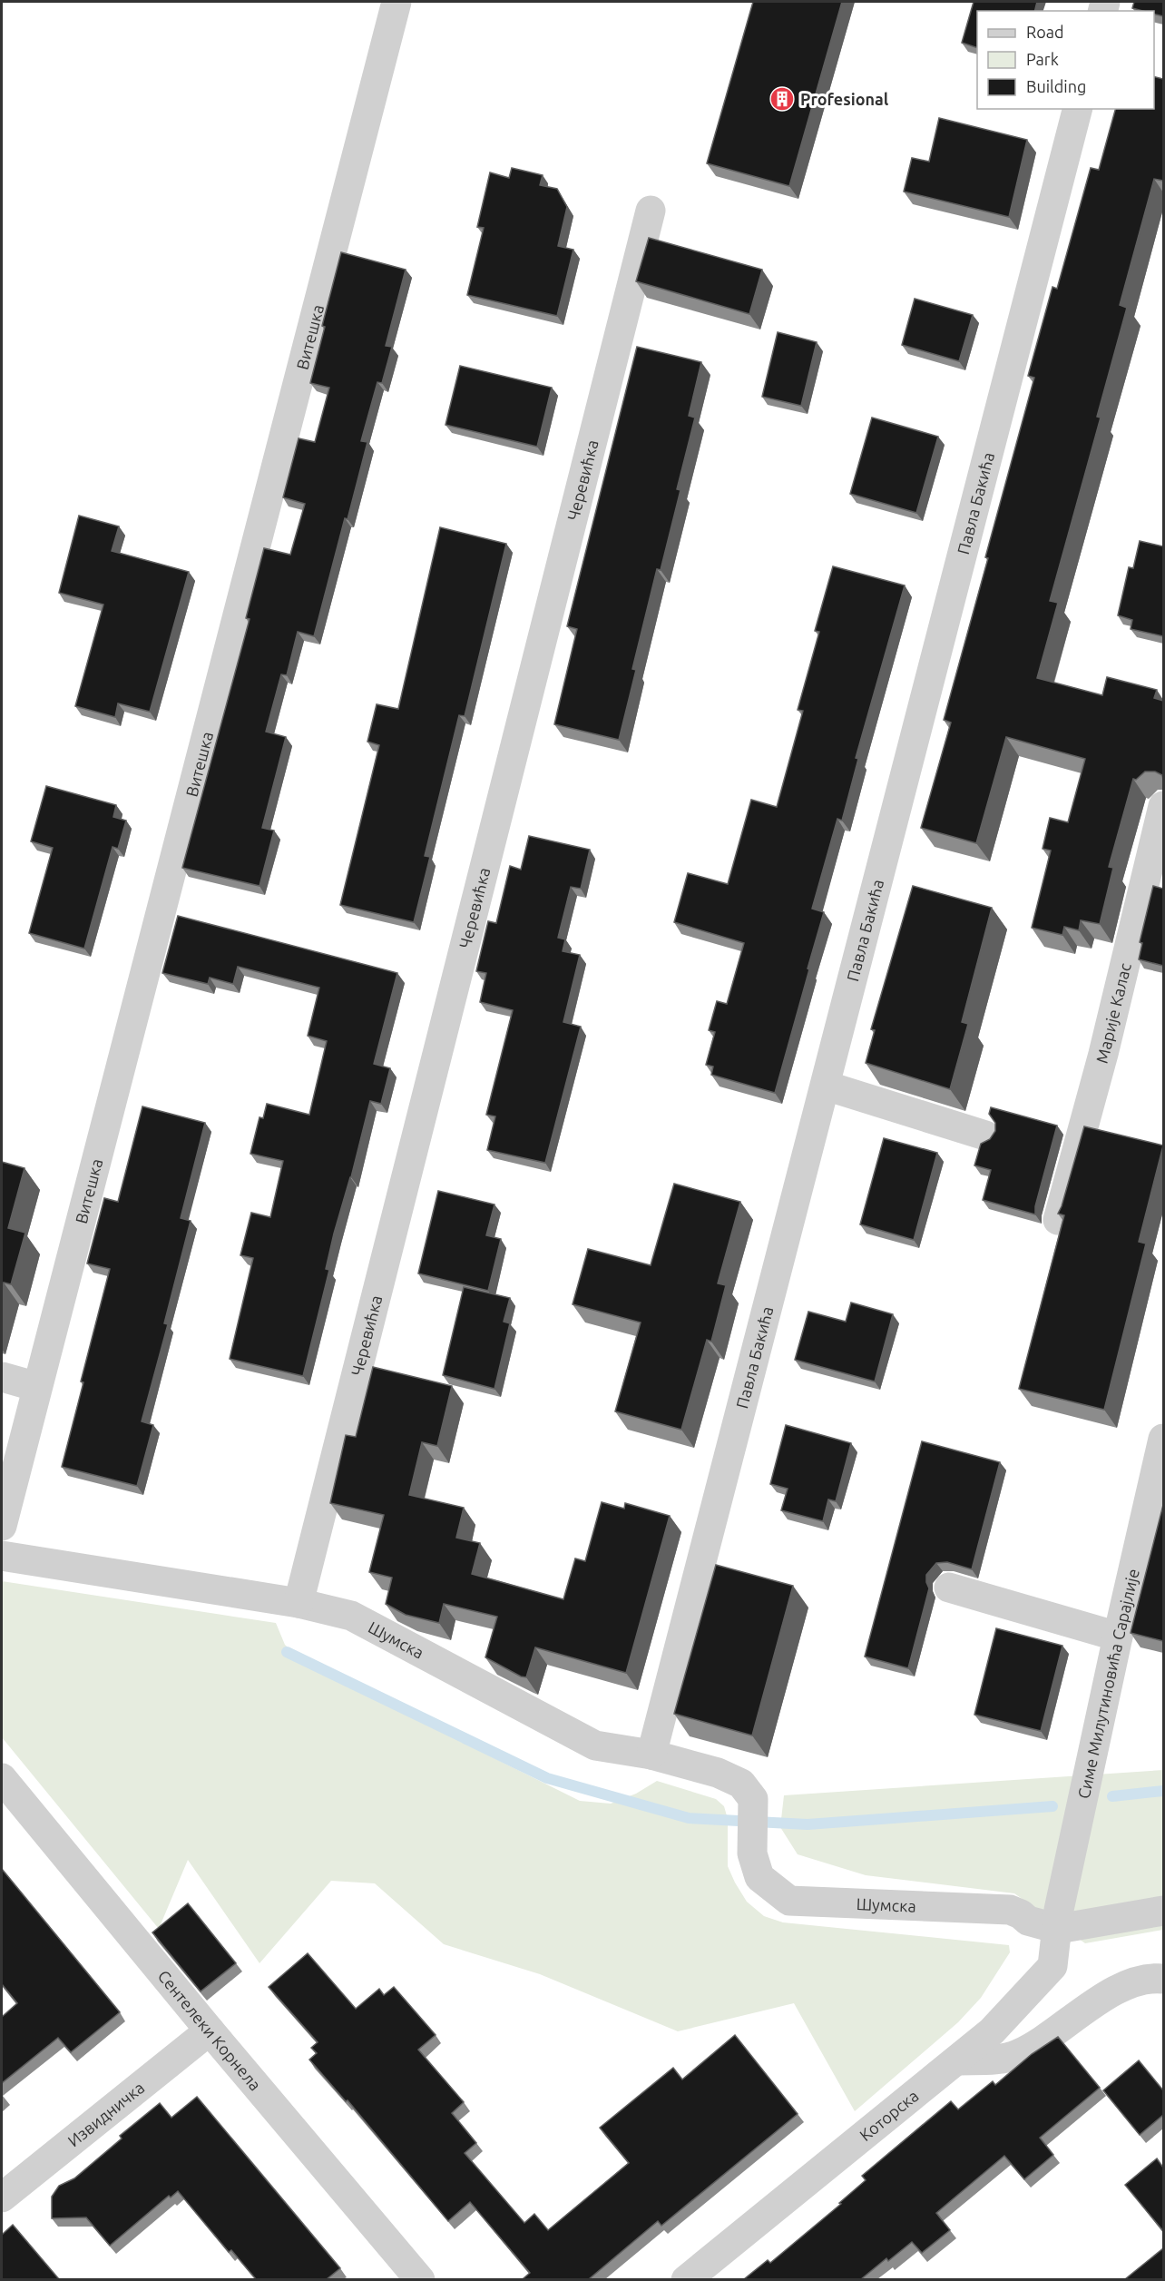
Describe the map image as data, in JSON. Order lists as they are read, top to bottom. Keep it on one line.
{"streets":{"street":["Витешка","Черевићка","Павла Бакића","Марије Калас","Шумска","Симе Милутиновића Сарајлије","Сентелеки Корнела","Извидничка","Которска"]},"crossings":[["Черевићка","Шумска"],["Павла Бакића","Шумска"],["Шумска","Симе Милутиновића Сарајлије"],["Шумска","Которска"],["Симе Милутиновића Сарајлије","Которска"],["Сентелеки Корнела","Извидничка"]],"places":{"building":["Profesional"]},"legend":["Road","Park","Building"]}
